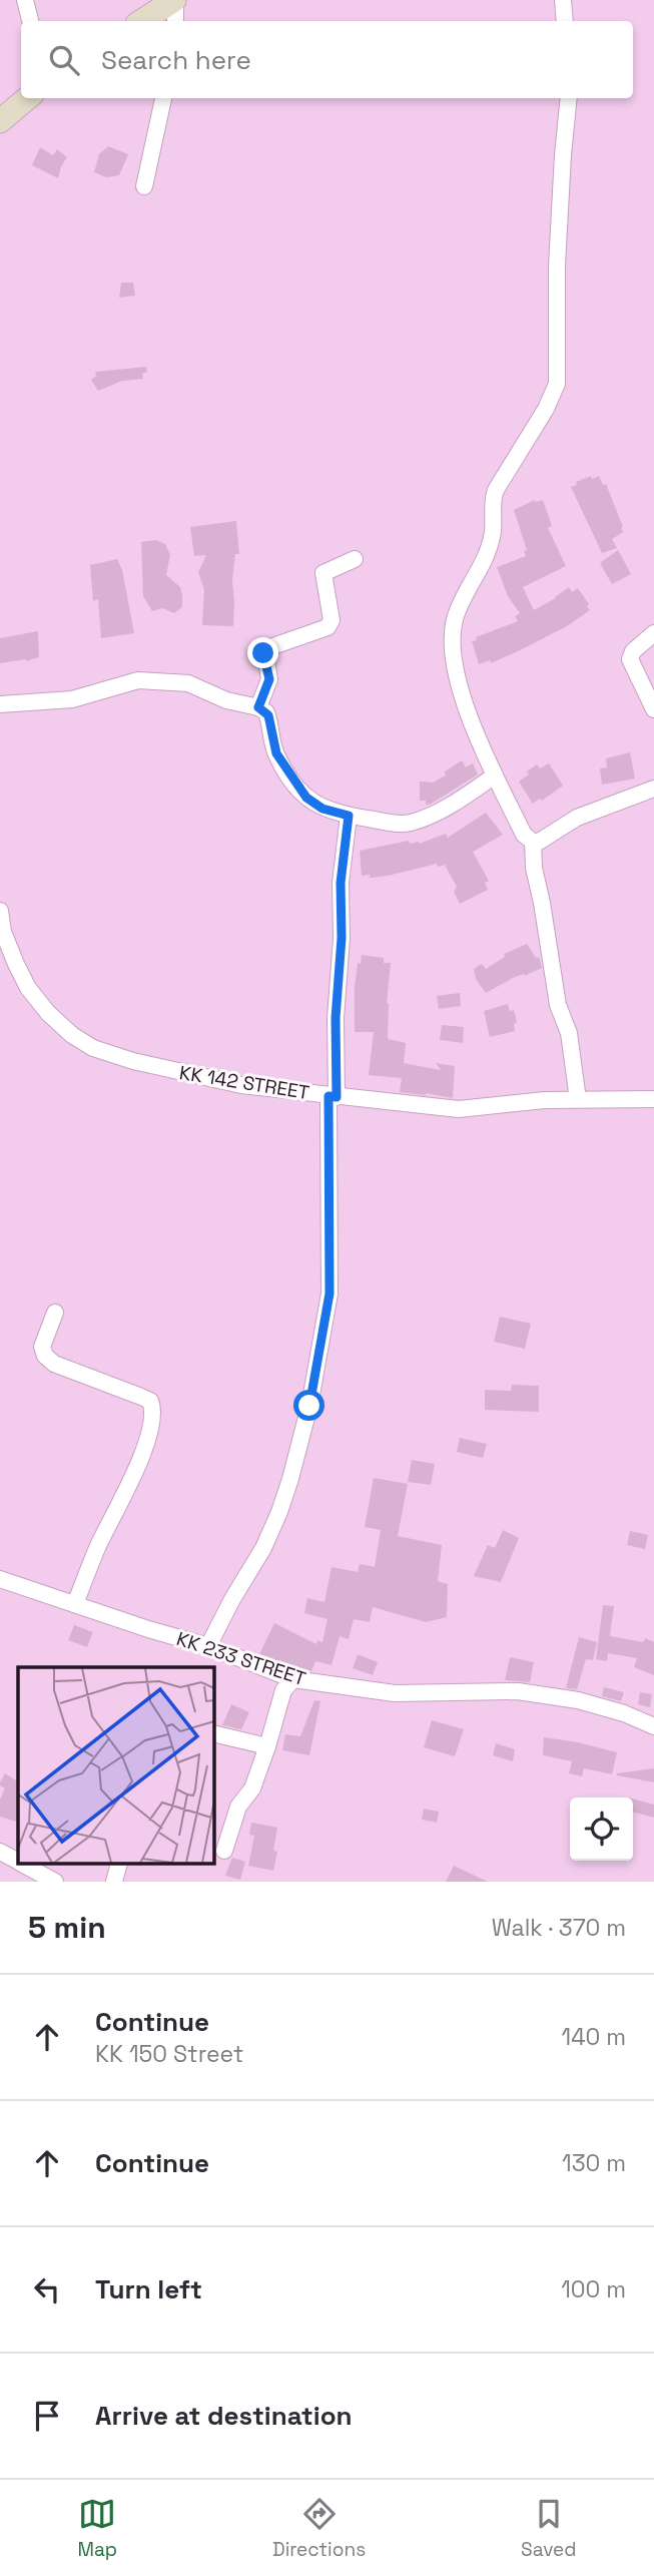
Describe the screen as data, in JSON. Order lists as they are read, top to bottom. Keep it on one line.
{"streets":{"street":["KK 142 STREET","KK 233 STREET"]},"page":{"search":"Search here","heading":["5 min","Walk · 370 m"],"list":[["Continue","KK 150 Street","140 m"],["Continue","130 m"],["Turn left","100 m"],"Arrive at destination"],"nav":["Map","Directions","Saved"]}}
